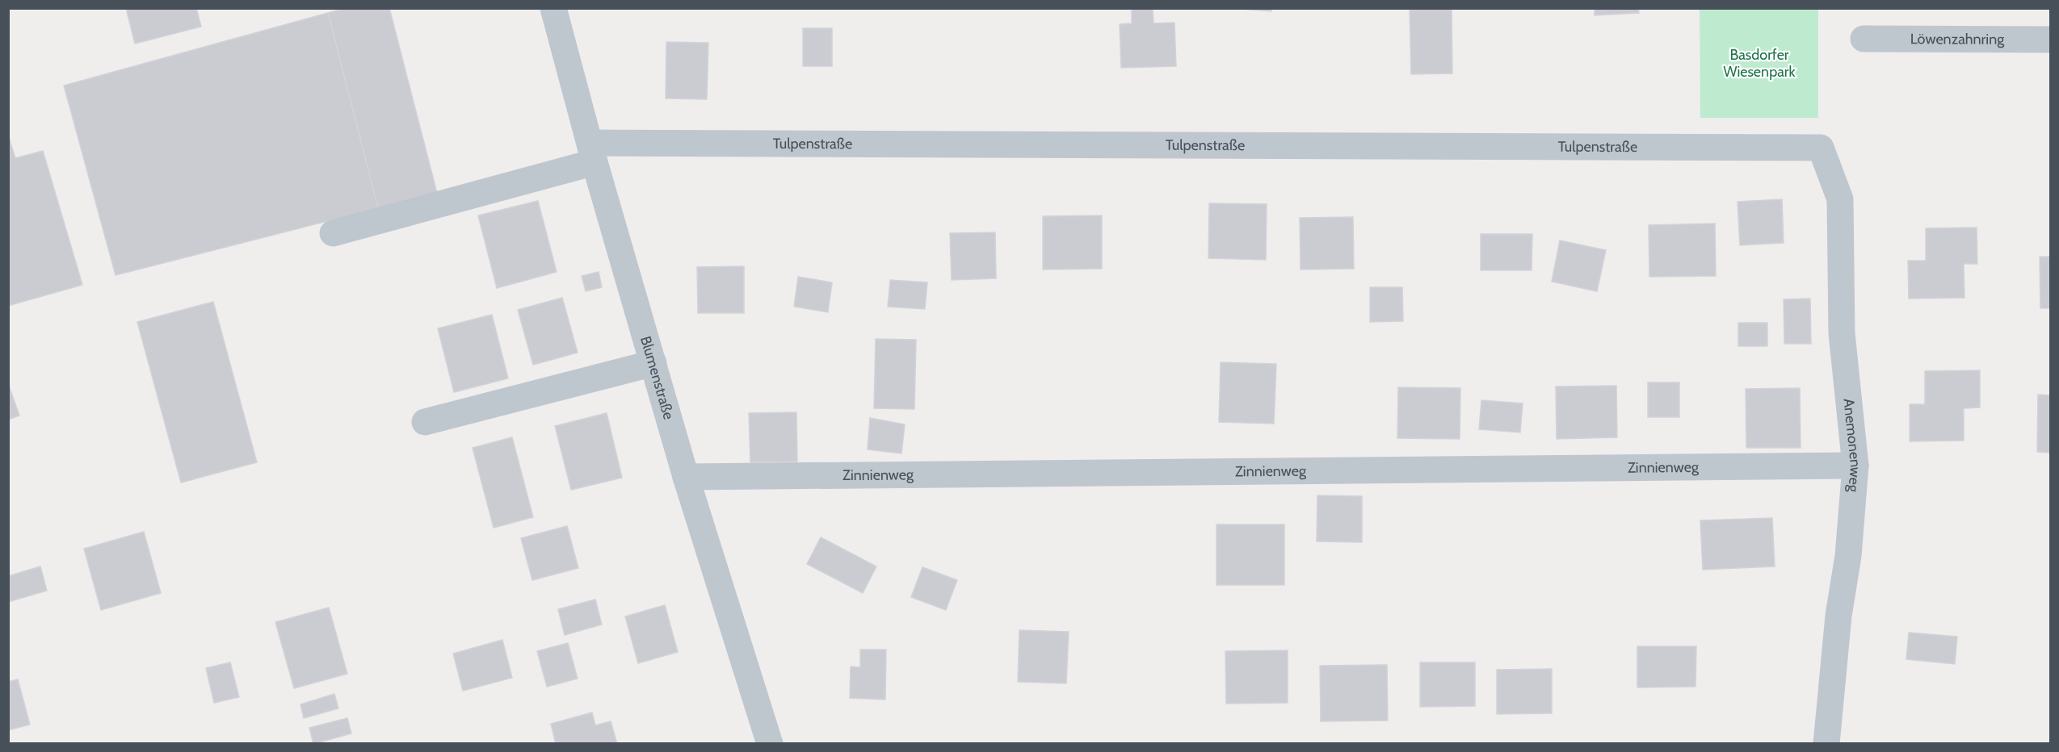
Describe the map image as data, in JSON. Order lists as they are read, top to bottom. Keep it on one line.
{"streets":{"street":["Löwenzahnring","Tulpenstraße","Blumenstraße","Anemonenweg","Zinnienweg"]},"crossings":[["Tulpenstraße","Blumenstraße"],["Tulpenstraße","Anemonenweg"],["Blumenstraße","Zinnienweg"],["Anemonenweg","Zinnienweg"]],"parks":["Basdorfer Wiesenpark"]}
